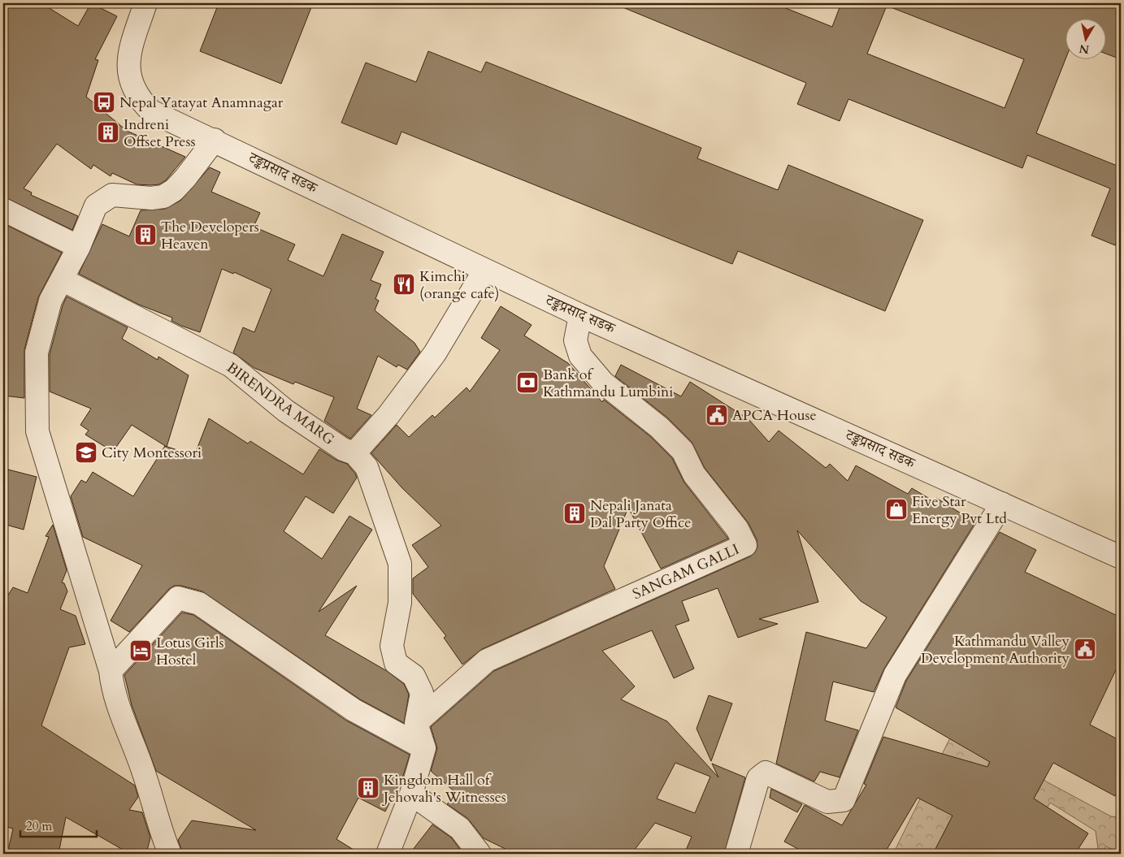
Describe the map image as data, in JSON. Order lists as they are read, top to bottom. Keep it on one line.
{"streets":{"street":["टङ्कप्रसाद सडक","BIRENDRA MARG","SANGAM GALLI"]},"crossings":[["टङ्कप्रसाद सडक","SANGAM GALLI"],["BIRENDRA MARG","SANGAM GALLI"]],"places":{"bus stop":["Nepal Yatayat Anamnagar"],"building":["Indreni Offset Press","The Developers Heaven","Nepali Janata Dal Party Office","Kingdom Hall of Jehovah's Witnesses"],"restaurant":["Kimchi (orange cafe)"],"bank":["Bank of Kathmandu Lumbini"],"public building":["APCA House","Kathmandu Valley Development Authority"],"school or university":["City Montessori"],"shop":["Five Star Energy Pvt Ltd"],"hotel":["Lotus Girls Hostel"]},"scale_bar":"20 m","north":"bottom"}
